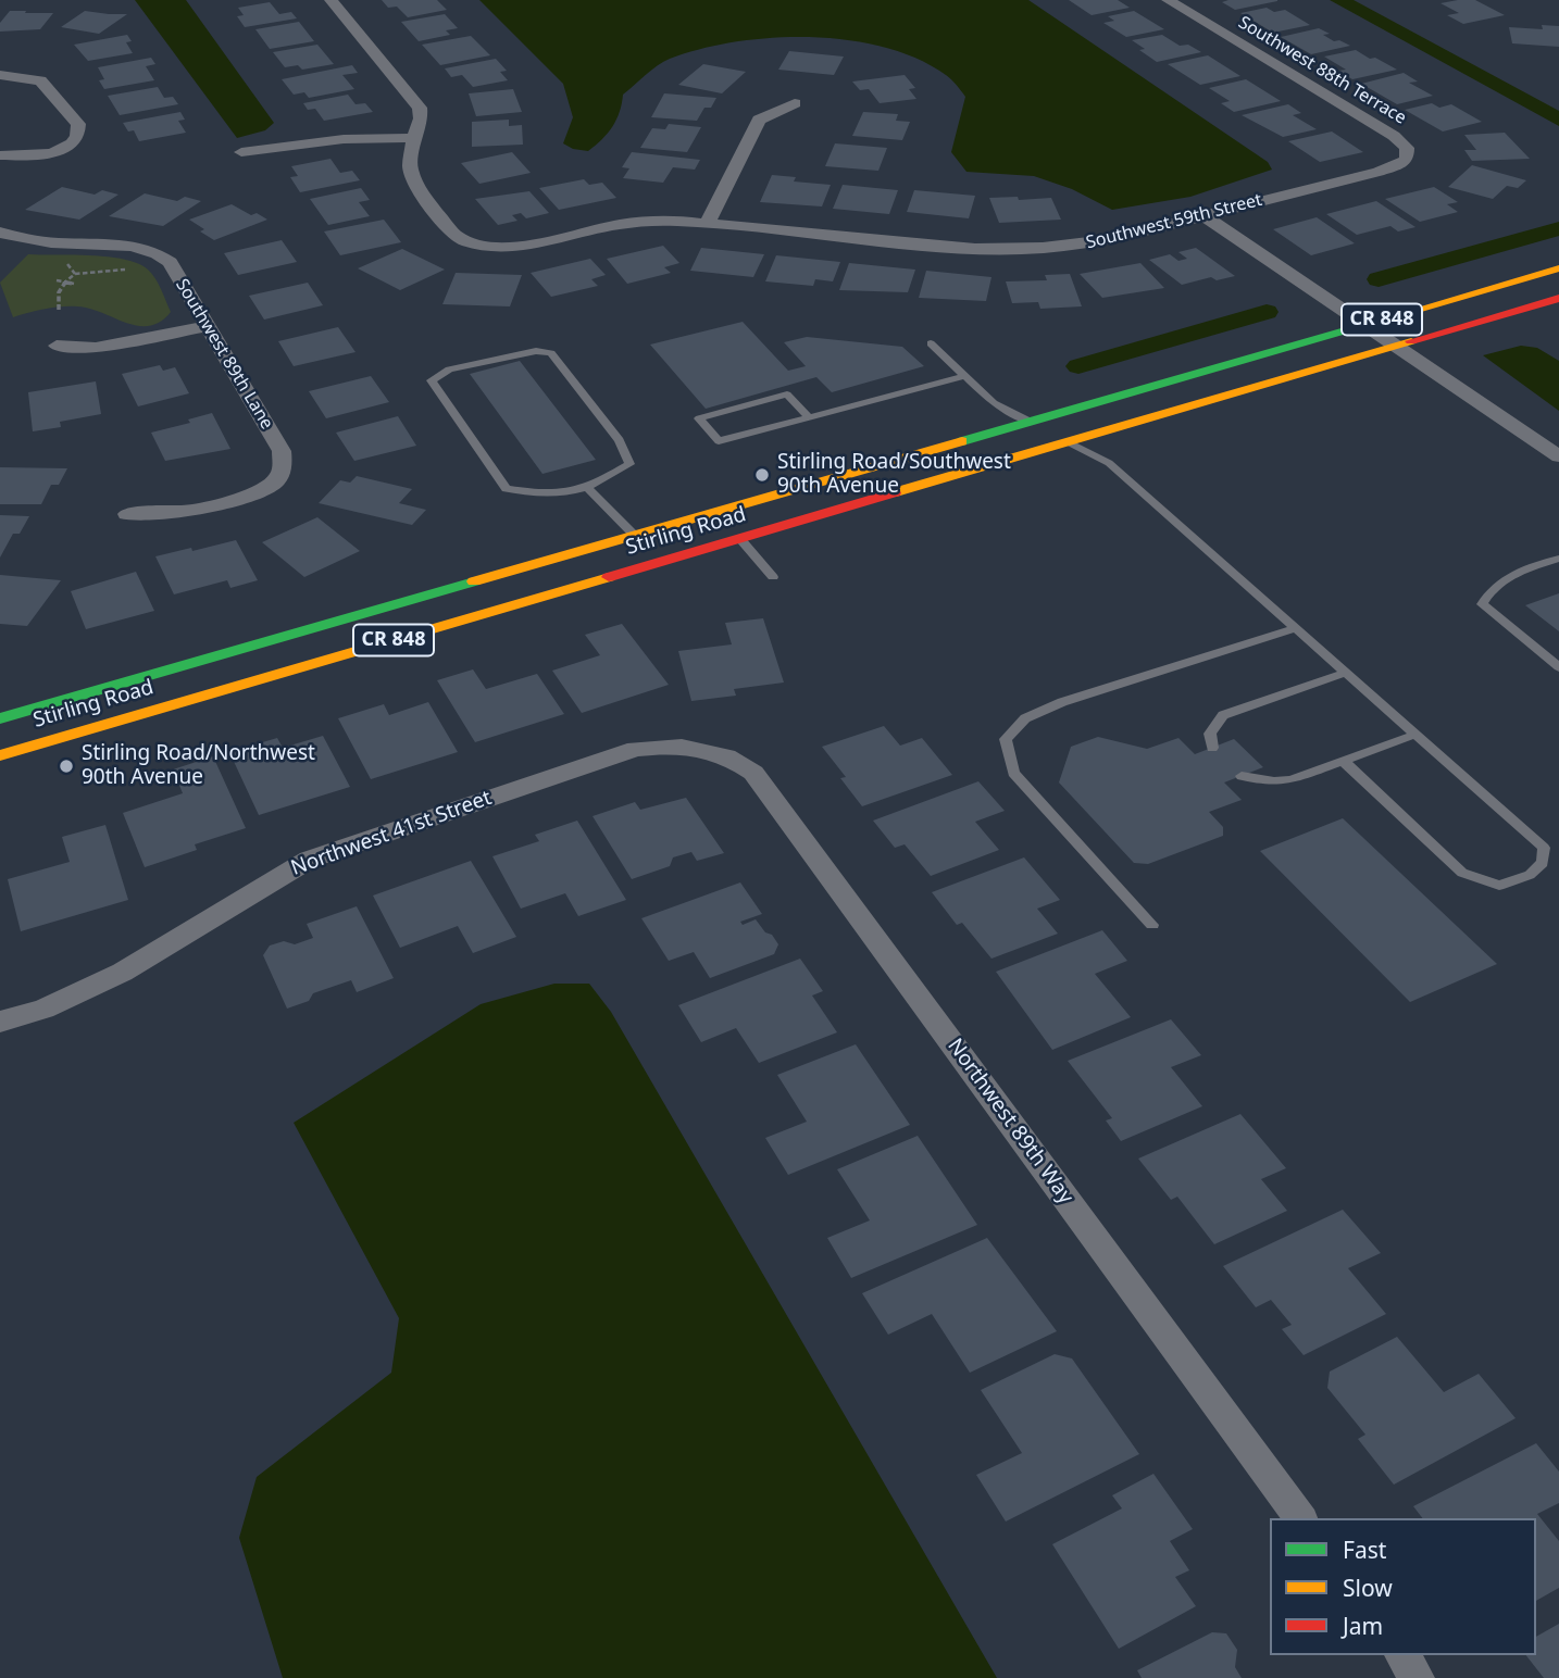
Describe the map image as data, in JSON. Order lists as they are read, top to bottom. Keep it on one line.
{"streets":{"main road":["CR 848","Stirling Road"],"street":["Southwest 88th Terrace","Southwest 59th Street","Southwest 89th Lane","Northwest 41st Street","Northwest 89th Way"]},"crossings":[["Southwest 88th Terrace","Southwest 59th Street"],["Northwest 41st Street","Northwest 89th Way"]],"places":["Stirling Road/Southwest 90th Avenue","Stirling Road/Northwest 90th Avenue"],"legend":["Fast","Slow","Jam"]}
